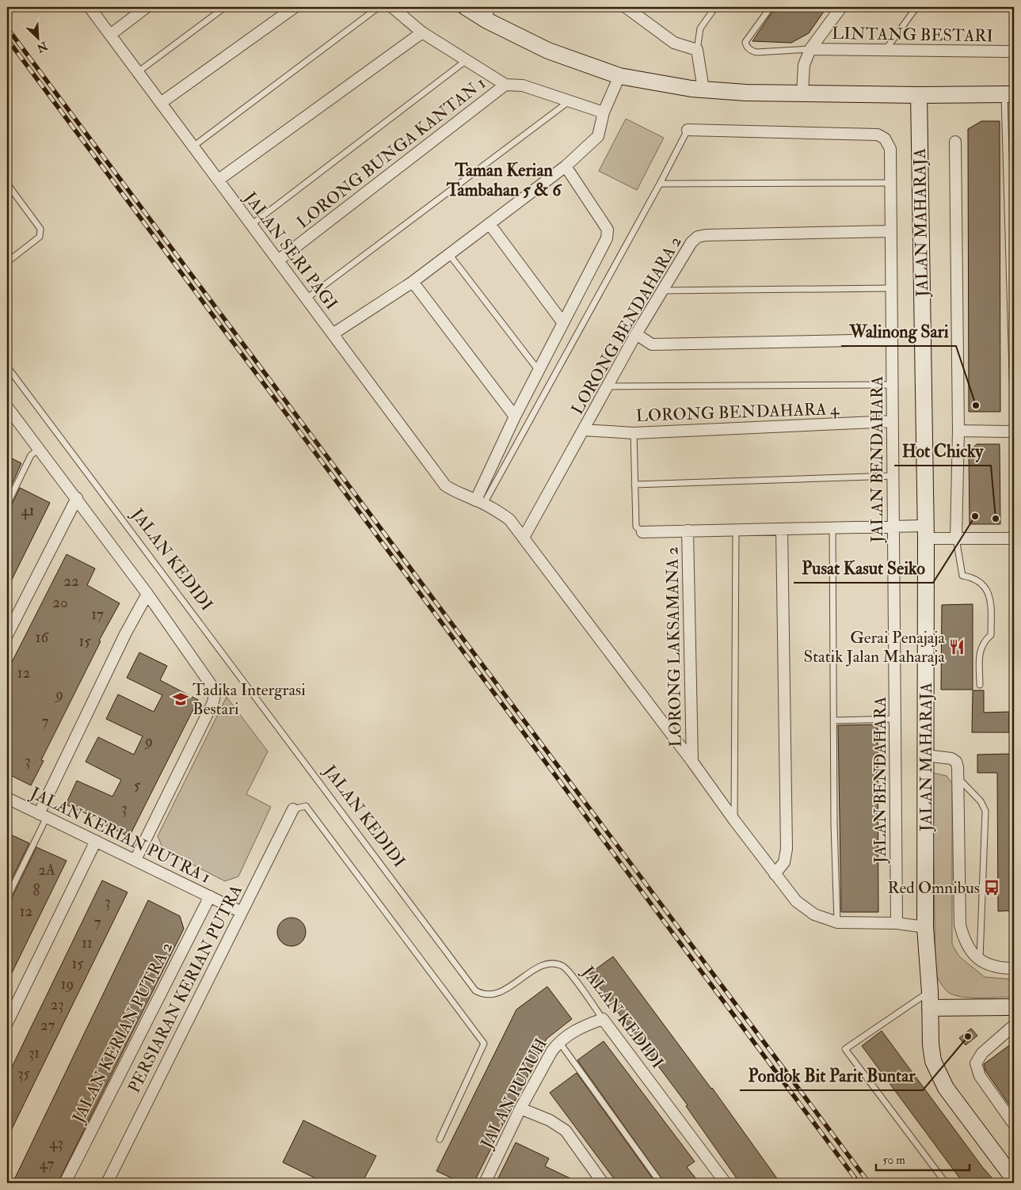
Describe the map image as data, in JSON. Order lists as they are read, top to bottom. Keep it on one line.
{"streets":{"street":["LINTANG BESTARI","LORONG BUNGA KANTAN 1","JALAN MAHARAJA","JALAN SERI PAGI","LORONG BENDAHARA 2","LORONG BENDAHARA 4","JALAN BENDAHARA","JALAN KEDIDI","LORONG LAKSAMANA 2","JALAN KERIAN PUTRA 1","PERSIARAN KERIAN PUTRA","JALAN KERIAN PUTRA 2","JALAN PUYUH"]},"crossings":[["LORONG BUNGA KANTAN 1","JALAN SERI PAGI"],["JALAN SERI PAGI","LORONG BENDAHARA 2"],["JALAN SERI PAGI","LORONG LAKSAMANA 2"],["LORONG BENDAHARA 2","LORONG BENDAHARA 4"],["LORONG BENDAHARA 2","JALAN BENDAHARA"],["LORONG BENDAHARA 4","JALAN BENDAHARA"],["JALAN KEDIDI","JALAN PUYUH"],["JALAN KERIAN PUTRA 1","PERSIARAN KERIAN PUTRA"],["JALAN KERIAN PUTRA 1","JALAN KERIAN PUTRA 2"]],"districts":["Taman Kerian Tambahan 5 & 6"],"places":{"other":["Walinong Sari","Pusat Kasut Seiko","Hot Chicky","Pondok Bit Parit Buntar"],"restaurant":["Gerai Penajaja Statik Jalan Maharaja"],"school or university":["Tadika Intergrasi Bestari"],"bus stop":["Red Omnibus"]},"house_numbers":["41","22","20","17","16","15","12","9","7","9","3","5","3","2A","8","3","12","7","11","15","19","23","27","31","35","43","47"],"scale_bar":"50 m","north":"bottom right"}
